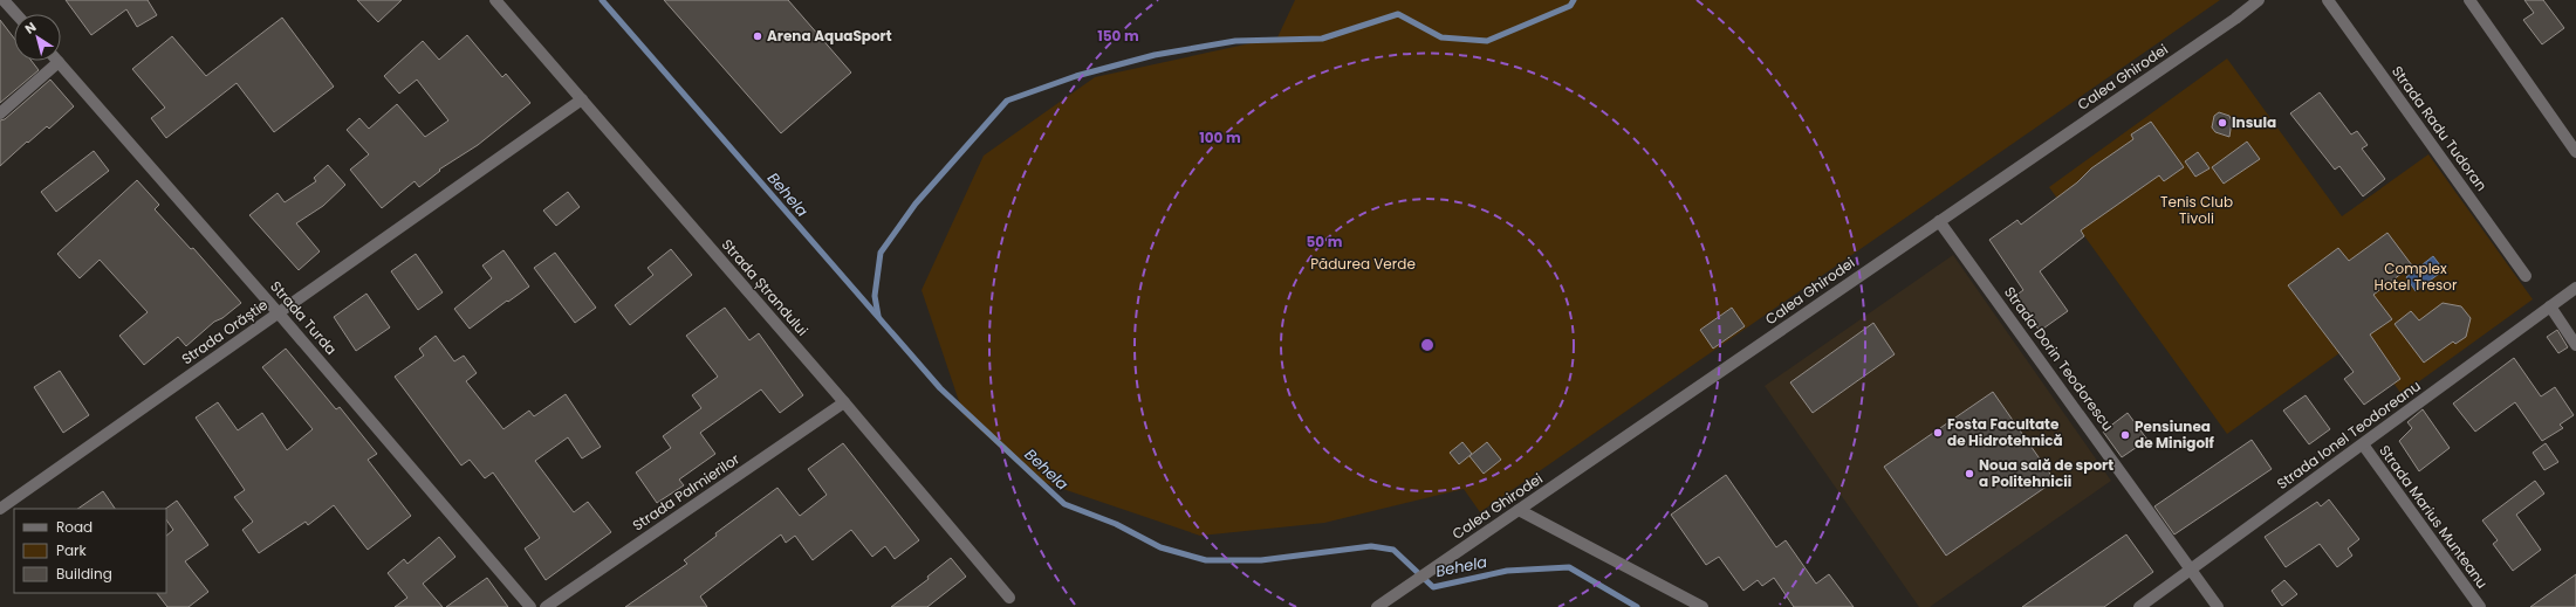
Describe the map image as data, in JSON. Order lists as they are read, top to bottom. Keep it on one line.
{"streets":{"street":["Calea Ghirodei","Strada Radu Tudoran","Strada Ștrandului","Strada Turda","Strada Orăștie","Strada Dorin Teodorescu","Strada Ionel Teodoreanu","Strada Palmierilor","Strada Marius Munteanu"]},"crossings":[["Calea Ghirodei","Strada Dorin Teodorescu"],["Strada Ștrandului","Strada Orăștie"],["Strada Ștrandului","Strada Palmierilor"],["Strada Turda","Strada Orăștie"],["Strada Dorin Teodorescu","Strada Ionel Teodoreanu"],["Strada Ionel Teodoreanu","Strada Marius Munteanu"]],"water":["Behela"],"parks":["Tenis Club Tivoli","Pădurea Verde","Complex Hotel Tresor"],"places":["Arena AquaSport","Insula","Fosta Facultate de Hidrotehnică","Pensiunea de Minigolf","Noua sală de sport a Politehnicii"],"legend":["Road","Park","Building"],"north":"top left","rings":["150 m","100 m","50 m"]}
